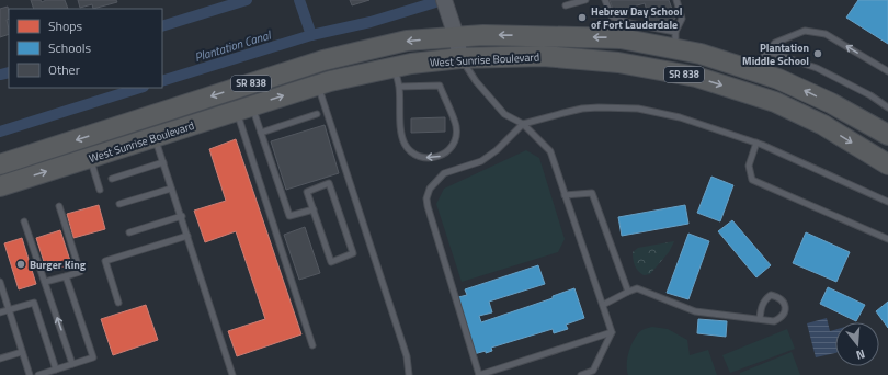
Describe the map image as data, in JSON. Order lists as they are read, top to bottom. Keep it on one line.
{"streets":{"highway":["West Sunrise Boulevard","SR 838"]},"water":["Plantation Canal"],"places":["Hebrew Day School of Fort Lauderdale","Plantation Middle School","Burger King"],"legend":["Shops","Schools","Other"],"north":"bottom"}
